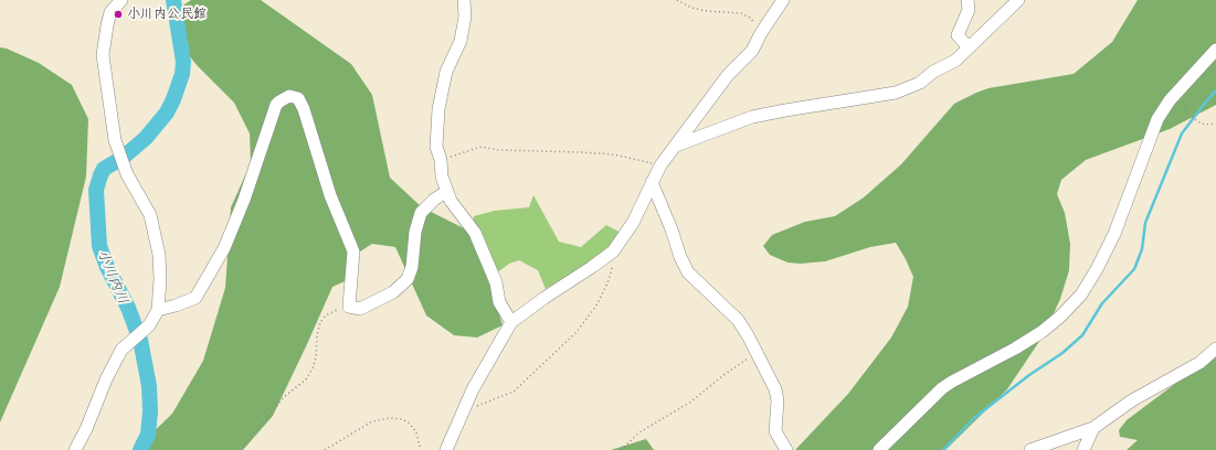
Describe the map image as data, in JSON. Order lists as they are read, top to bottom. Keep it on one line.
{"water":["小川内川"],"places":["小川内公民館"]}
